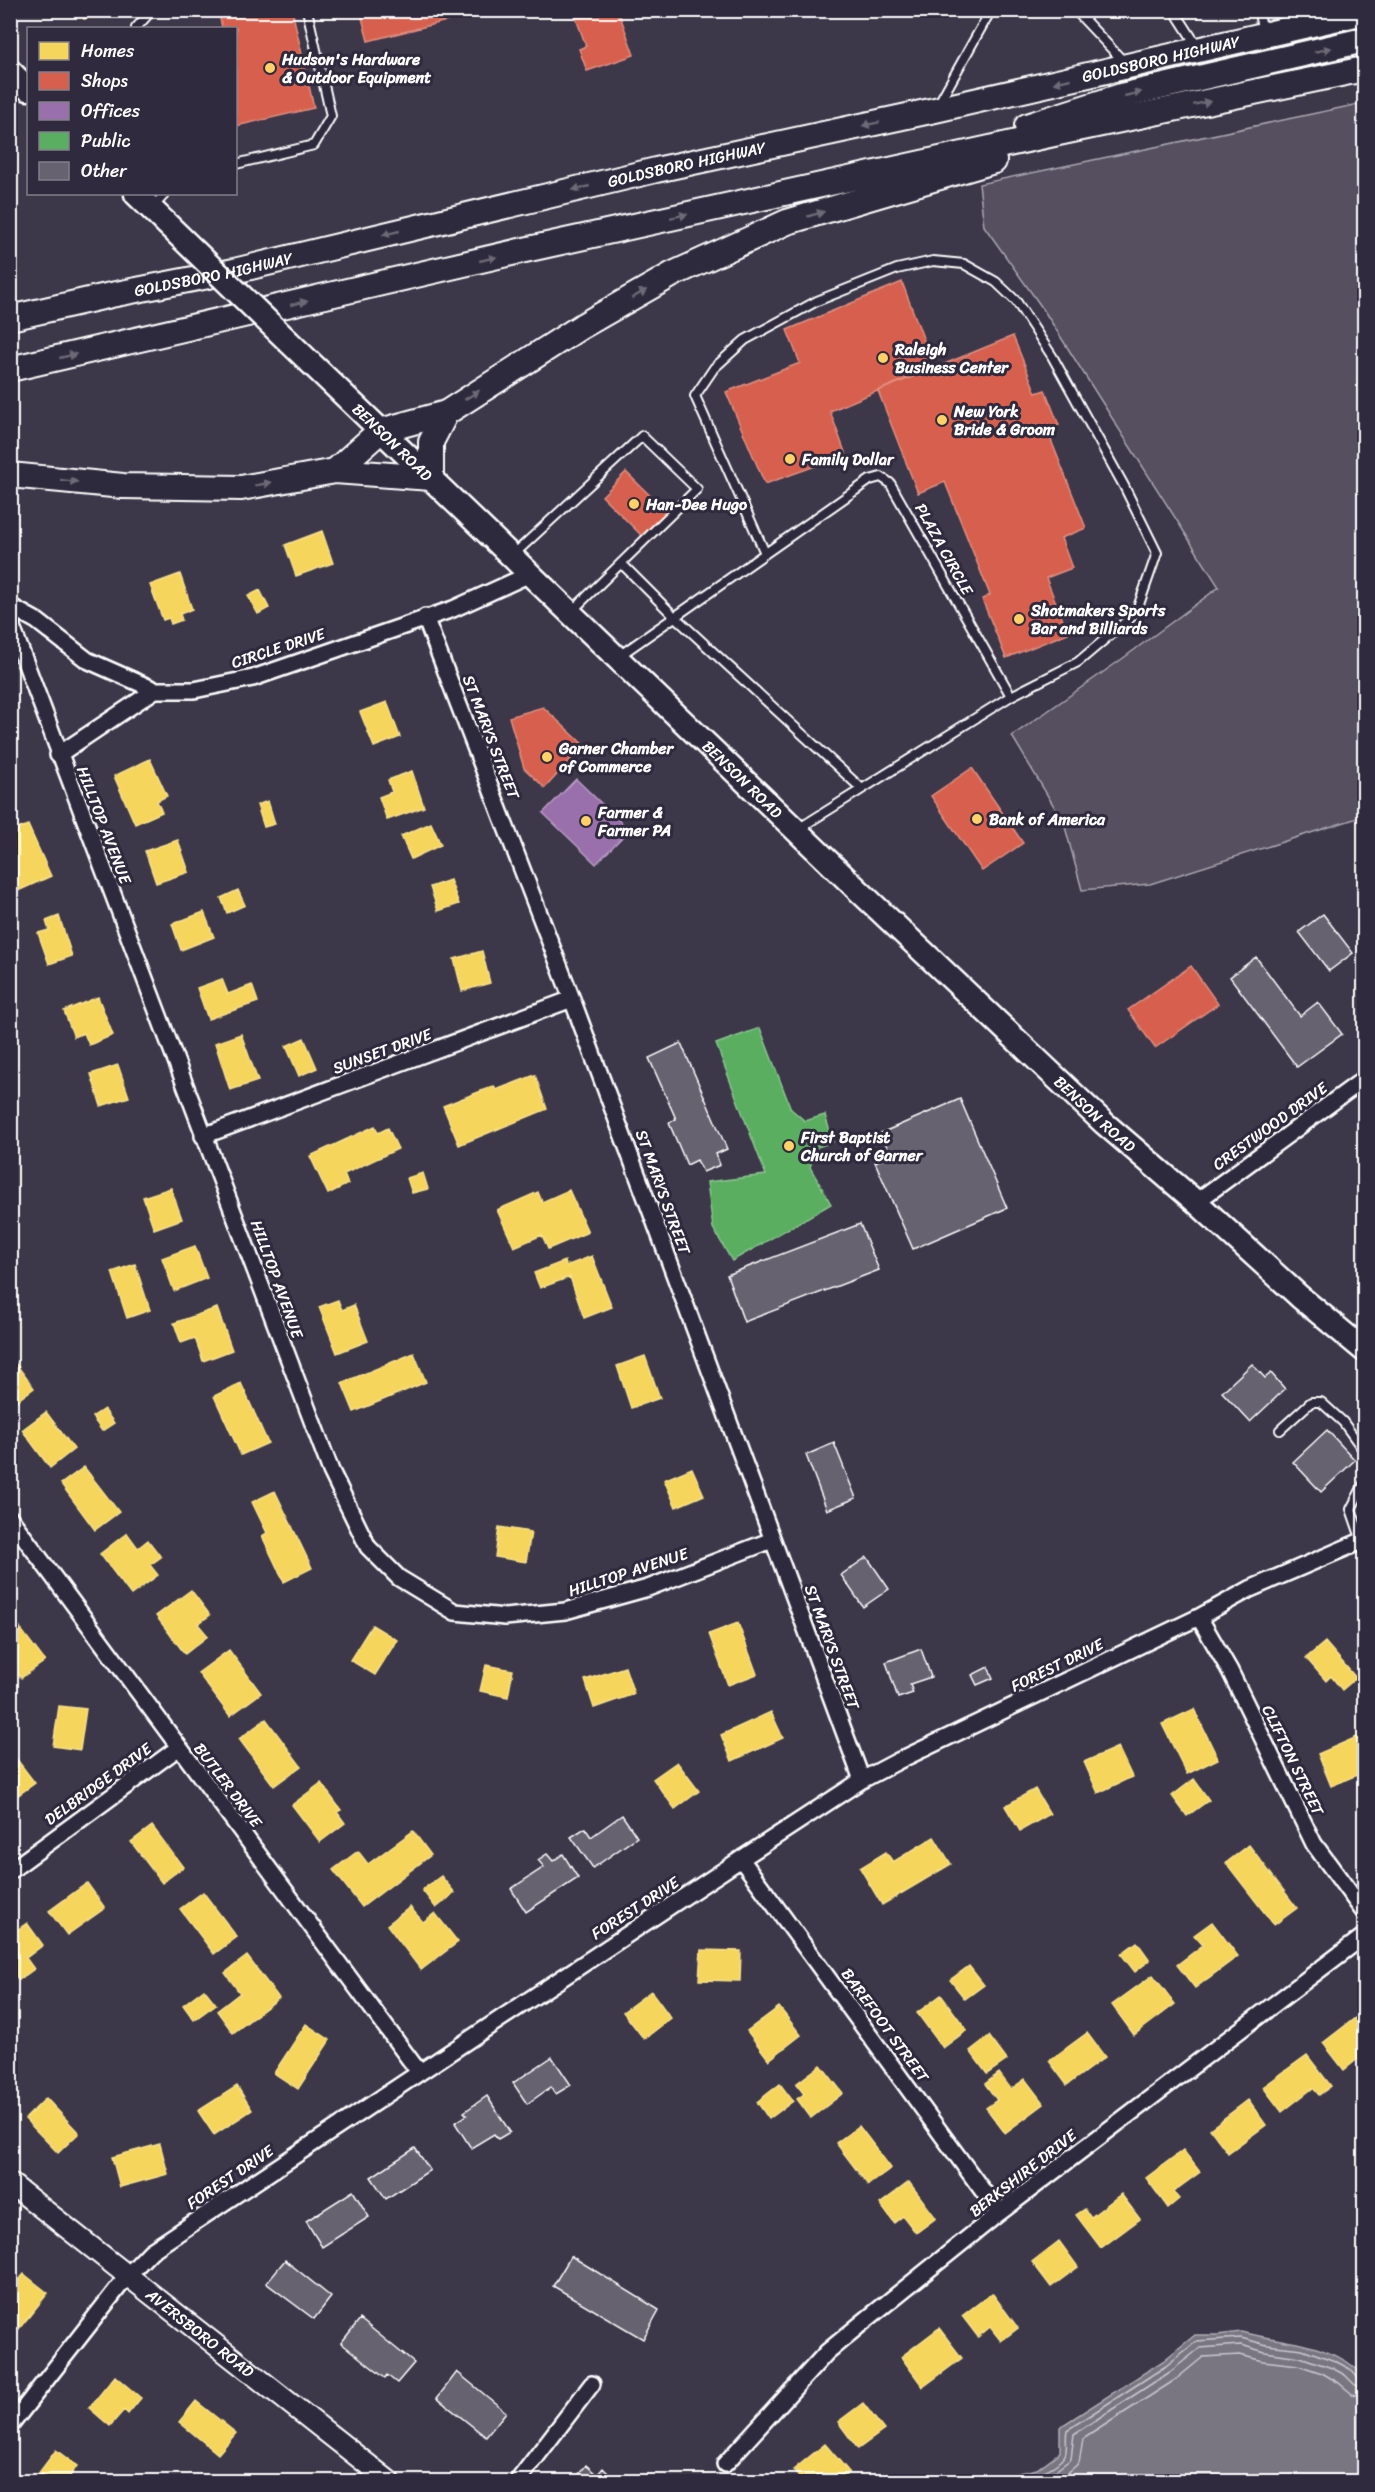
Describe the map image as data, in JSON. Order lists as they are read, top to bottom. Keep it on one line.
{"streets":{"main road":["GOLDSBORO HIGHWAY","BENSON ROAD"],"street":["CIRCLE DRIVE","ST MARYS STREET","HILLTOP AVENUE","SUNSET DRIVE","CRESTWOOD DRIVE","FOREST DRIVE","CLIFTON STREET","DELBRIDGE DRIVE","BUTLER DRIVE","BAREFOOT STREET","BERKSHIRE DRIVE","AVERSBORO ROAD"],"lane":["PLAZA CIRCLE"]},"crossings":[["BENSON ROAD","PLAZA CIRCLE"],["BENSON ROAD","CIRCLE DRIVE"],["BENSON ROAD","CRESTWOOD DRIVE"],["CIRCLE DRIVE","ST MARYS STREET"],["CIRCLE DRIVE","HILLTOP AVENUE"],["ST MARYS STREET","HILLTOP AVENUE"],["ST MARYS STREET","SUNSET DRIVE"],["ST MARYS STREET","FOREST DRIVE"],["HILLTOP AVENUE","SUNSET DRIVE"],["FOREST DRIVE","CLIFTON STREET"],["FOREST DRIVE","BUTLER DRIVE"],["FOREST DRIVE","BAREFOOT STREET"],["FOREST DRIVE","AVERSBORO ROAD"],["DELBRIDGE DRIVE","BUTLER DRIVE"],["BAREFOOT STREET","BERKSHIRE DRIVE"]],"places":["Hudson's Hardware & Outdoor Equipment","Raleigh Business Center","New York Bride & Groom","Family Dollar","Han-Dee Hugo","Shotmakers Sports Bar and Billiards","Garner Chamber of Commerce","Bank of America","Farmer & Farmer PA","First Baptist Church of Garner"],"legend":["Homes","Shops","Offices","Public","Other"]}
